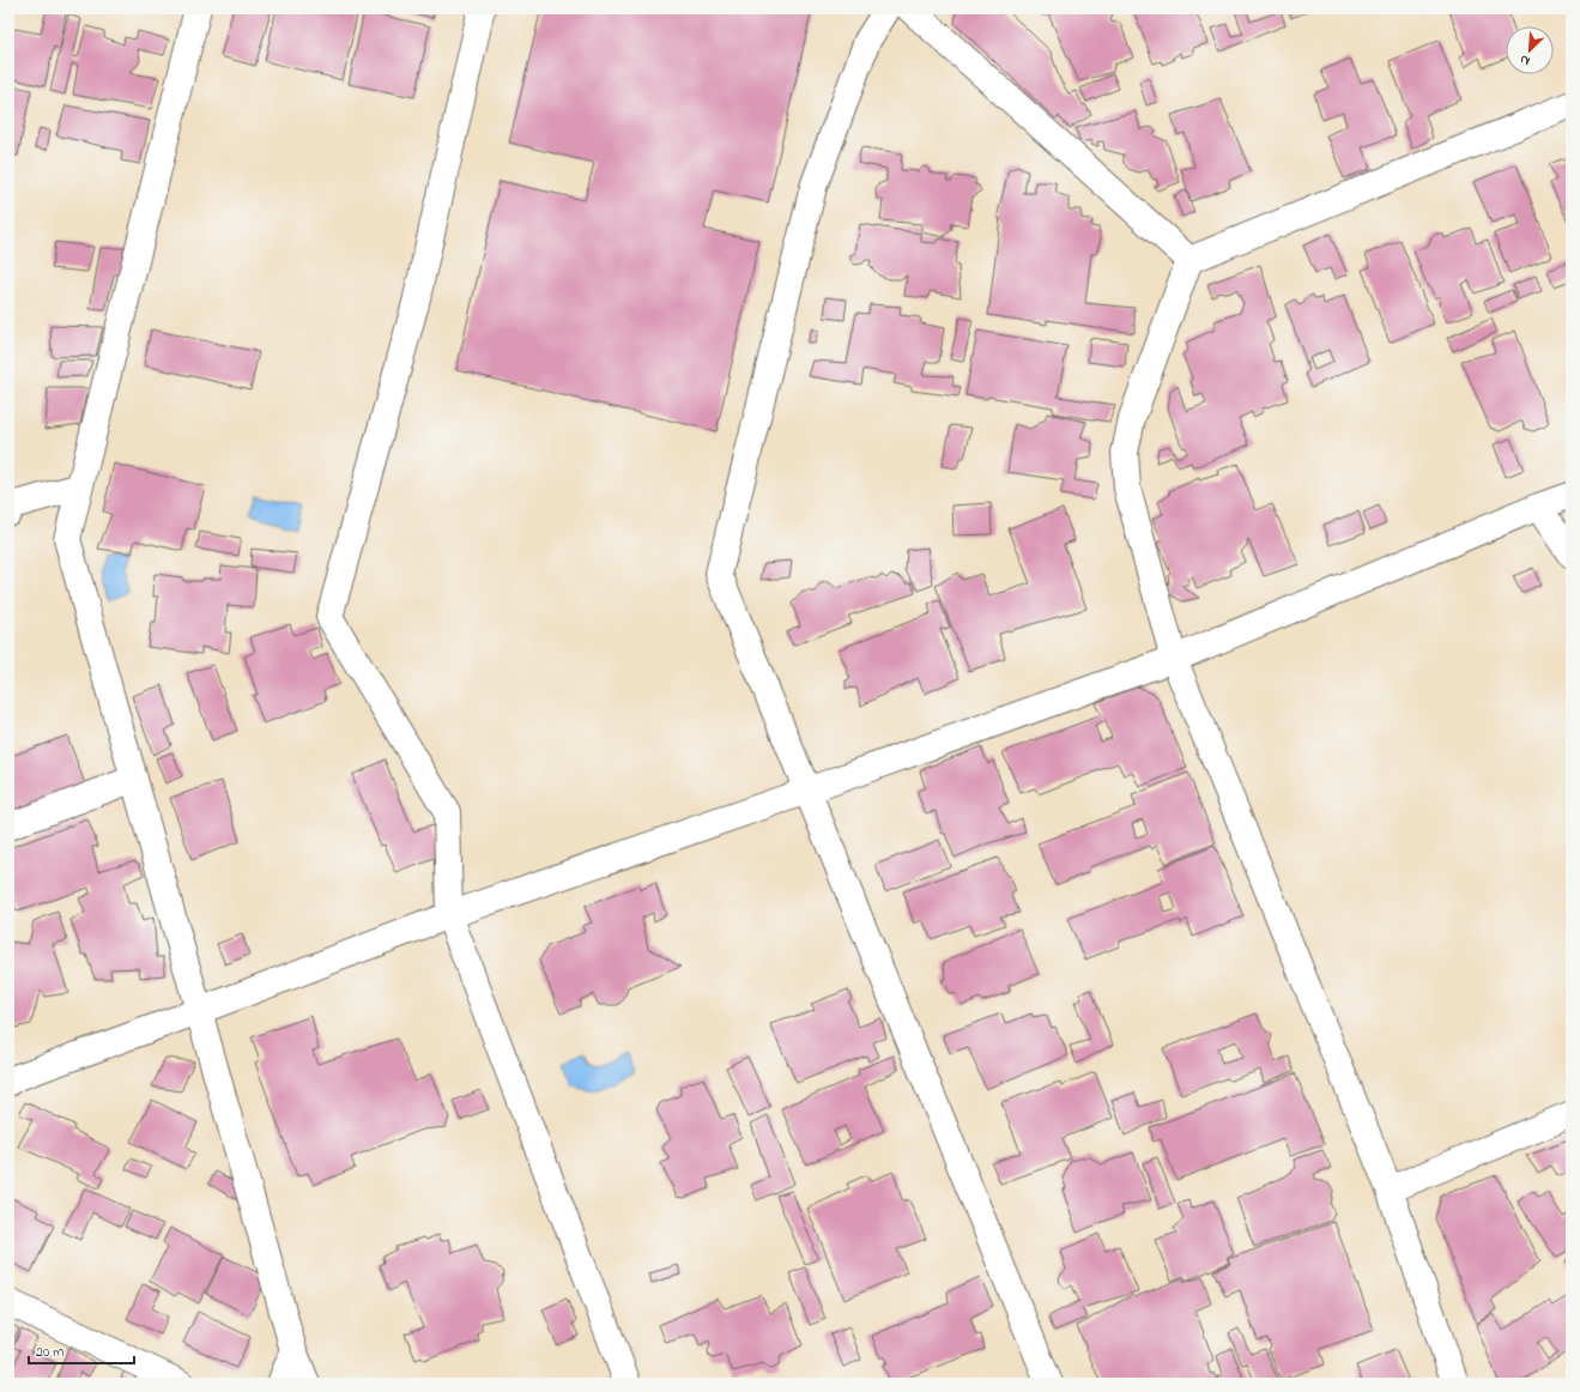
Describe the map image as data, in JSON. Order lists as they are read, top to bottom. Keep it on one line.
{"scale_bar":"20 m","north":"bottom left"}
